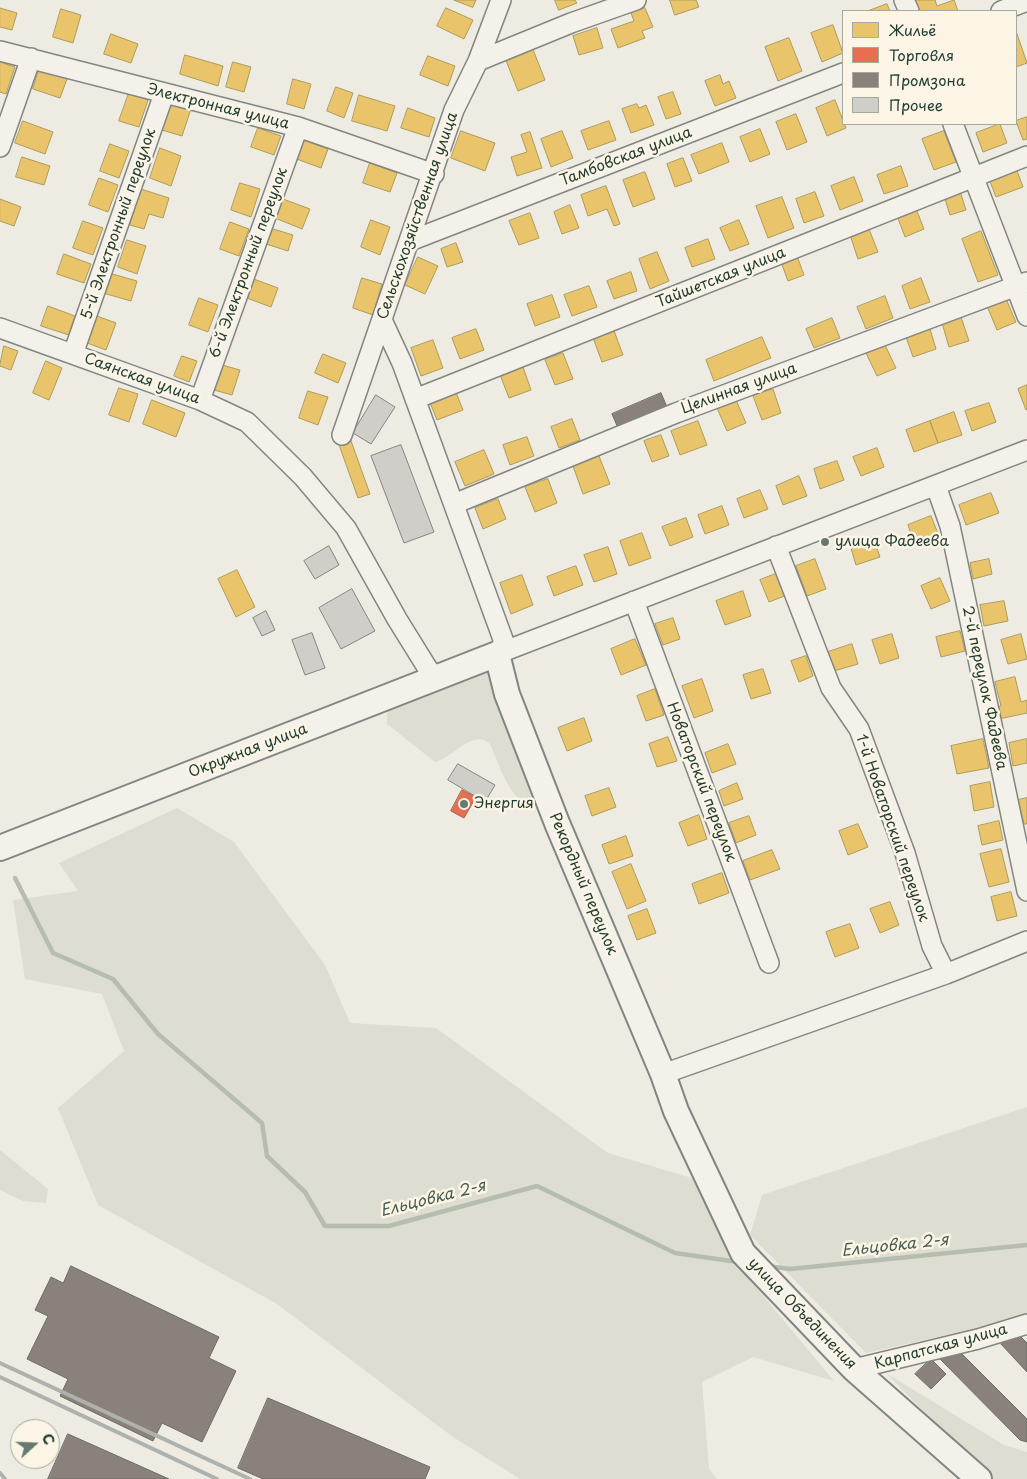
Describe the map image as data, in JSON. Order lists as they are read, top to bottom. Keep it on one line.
{"streets":{"main road":["Окружная улица","Рекордный переулок","улица Объединения"],"street":["Электронная улица","Тамбовская улица","Сельскохозяйственная улица","5-й Электронный переулок","6-й Электронный переулок","Тайшетская улица","Саянская улица","Целинная улица","2-й переулок Фадеева","Новаторский переулок","1-й Новаторский переулок","Карпатская улица"]},"crossings":[["Электронная улица","Сельскохозяйственная улица"],["Электронная улица","5-й Электронный переулок"],["Электронная улица","6-й Электронный переулок"],["Тамбовская улица","Сельскохозяйственная улица"],["5-й Электронный переулок","Саянская улица"],["6-й Электронный переулок","Саянская улица"],["Саянская улица","Окружная улица"],["Окружная улица","Рекордный переулок"],["Рекордный переулок","улица Объединения"],["улица Объединения","Карпатская улица"]],"water":["Ельцовка 2-я"],"places":["улица Фадеева","Энергия"],"legend":["Жильё","Торговля","Промзона","Прочее"],"north":"right"}
